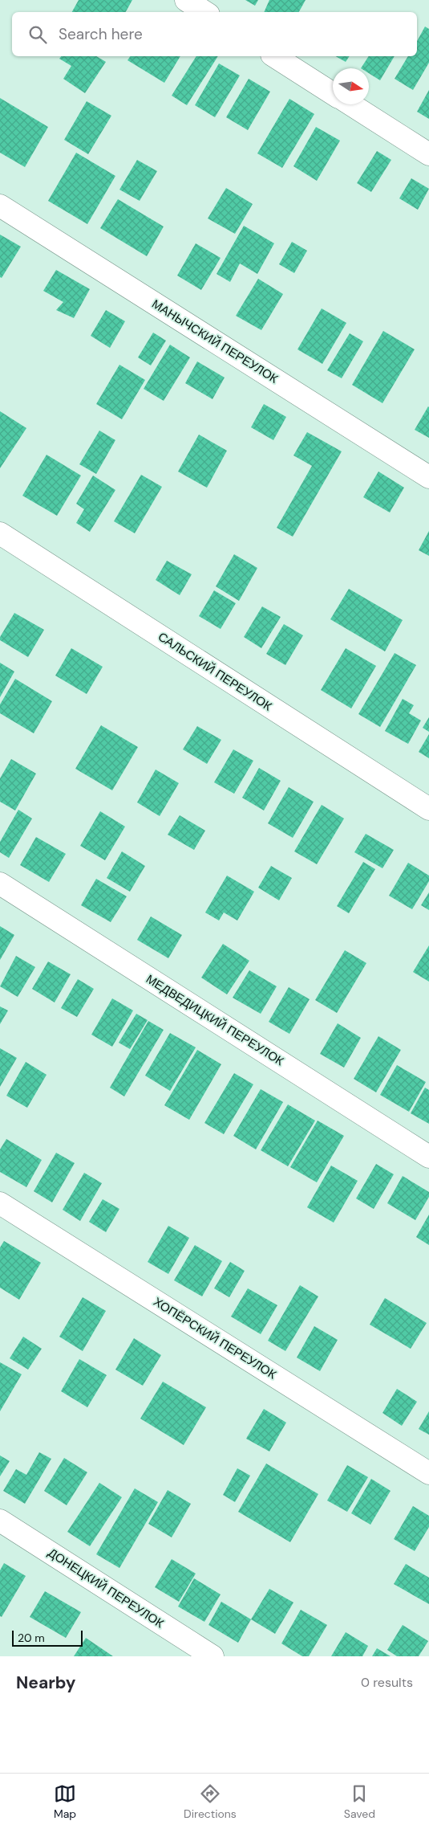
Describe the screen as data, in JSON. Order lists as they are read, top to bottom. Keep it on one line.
{"streets":{"street":["МАНЫЧСКИЙ ПЕРЕУЛОК","САЛЬСКИЙ ПЕРЕУЛОК","МЕДВЕДИЦКИЙ ПЕРЕУЛОК","ХОПЁРСКИЙ ПЕРЕУЛОК","ДОНЕЦКИЙ ПЕРЕУЛОК"]},"scale_bar":"20 m","north":"right","page":{"search":"Search here","scale":"20 m","heading":["Nearby","0 results"],"nav":["Map","Directions","Saved"]}}
